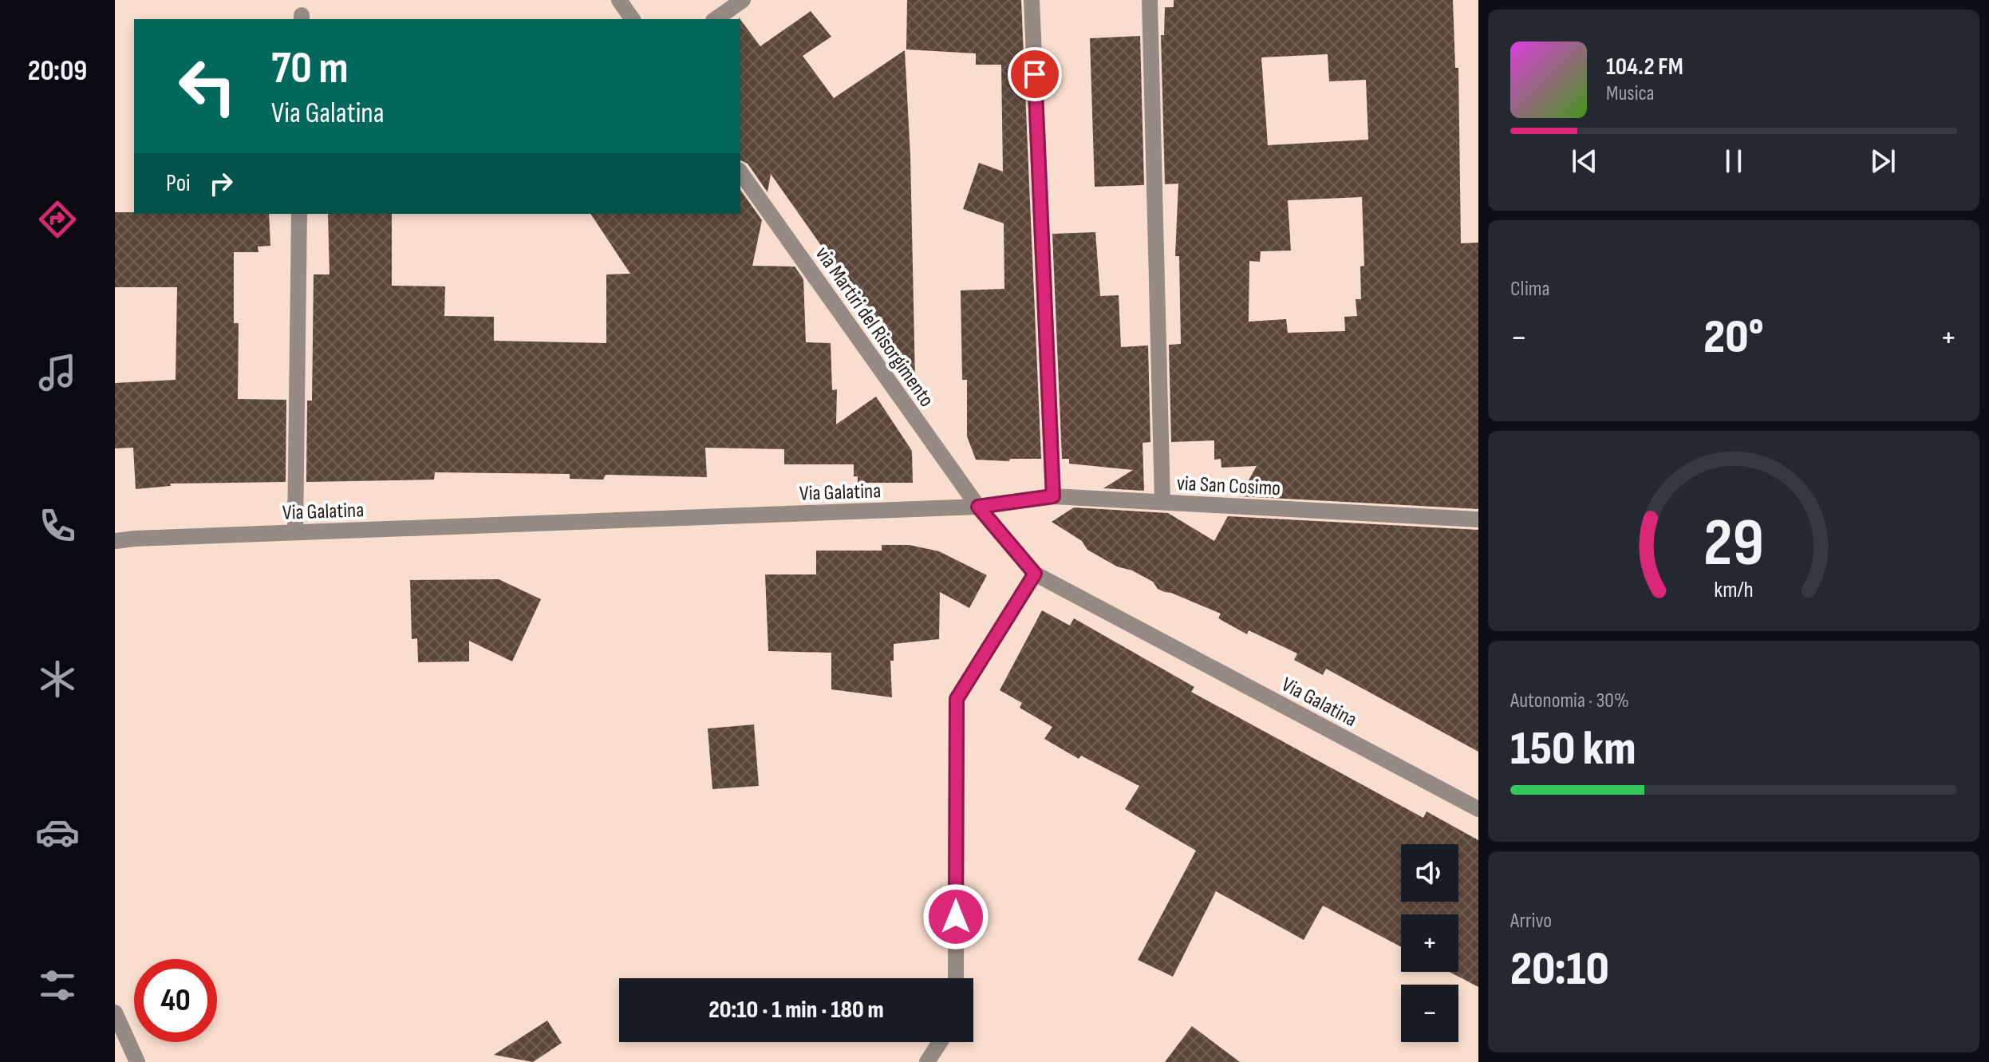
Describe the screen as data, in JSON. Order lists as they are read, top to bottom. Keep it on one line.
{"streets":{"street":["via Martiri del Risorgimento","via San Cosimo","Via Galatina"]},"crossings":[["via Martiri del Risorgimento","via San Cosimo"],["via Martiri del Risorgimento","Via Galatina"],["via San Cosimo","Via Galatina"]],"page":{"tabs":"20:09","turn":["70 m","Via Galatina"],"song":["104.2 FM","Musica"],"then":"Poi","tile":["Clima",["Autonomia · 30%","150 km"],["Arrivo","20:10"]],"heat":["−","20°","+"],"map_buttons":["+","−"],"limit":"40","trip":"20:10 · 1 min · 180 m","gauge":["29","km/h"]}}
